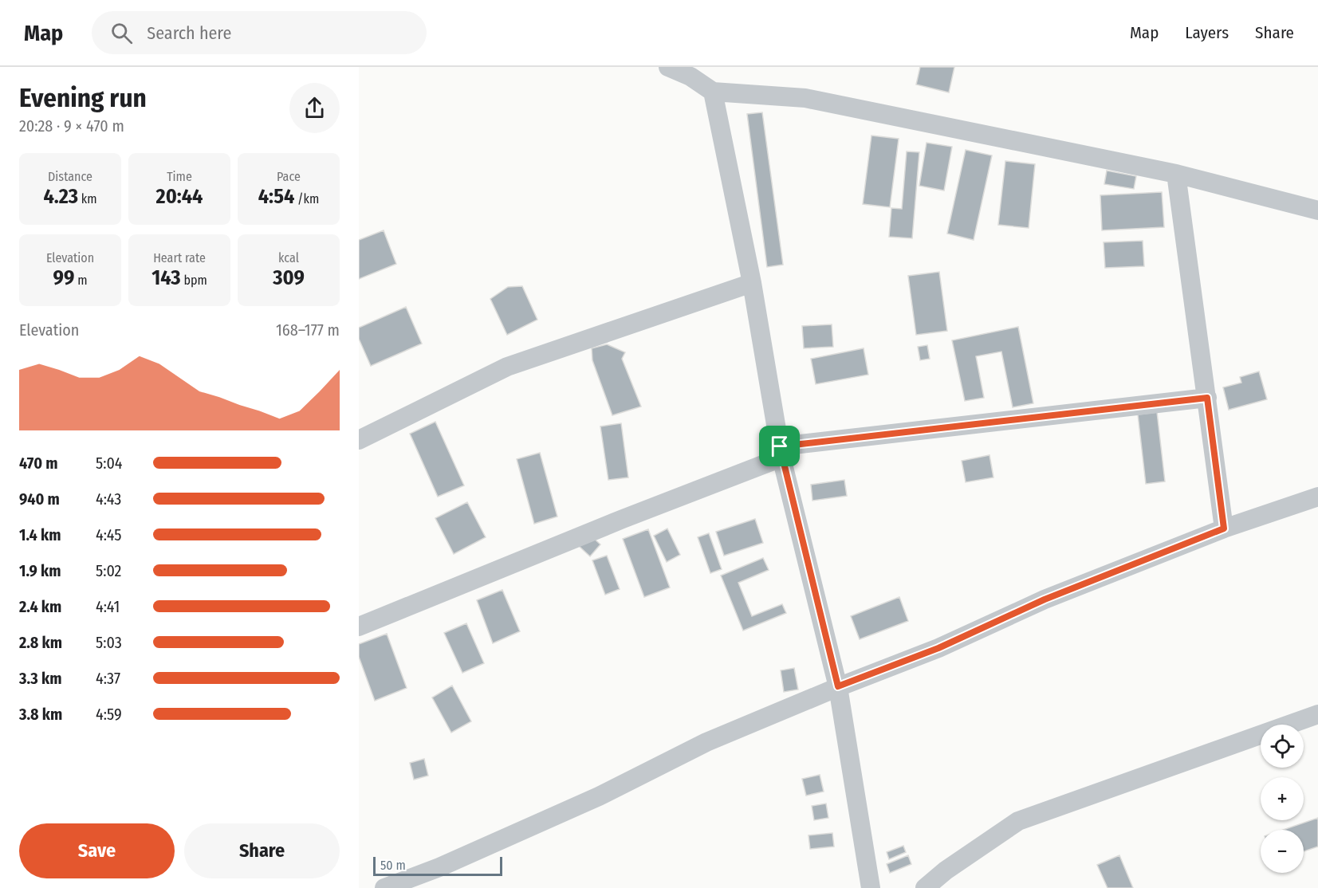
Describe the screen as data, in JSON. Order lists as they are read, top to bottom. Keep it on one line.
{"scale_bar":"50 m","page":{"header":"Map","search":"Search here","nav":["Map","Layers","Share"],"heading":["Evening run","20:28 · 9 × 470 m"],"stats":[["Distance","4.23 km"],["Time","20:44"],["Pace","4:54 /km"],["Elevation","99 m"],["Heart rate","143 bpm"],["kcal","309"]],"chart":["Elevation","168–177 m"],"list":[{"name":"470 m","note":"5:04"},{"name":"940 m","note":"4:43"},{"name":"1.4 km","note":"4:45"},{"name":"1.9 km","note":"5:02"},{"name":"2.4 km","note":"4:41"},{"name":"2.8 km","note":"5:03"},{"name":"3.3 km","note":"4:37"},{"name":"3.8 km","note":"4:59"}],"map_buttons":["+","−"],"buttons":["Save","Share"],"scale":"50 m"}}
